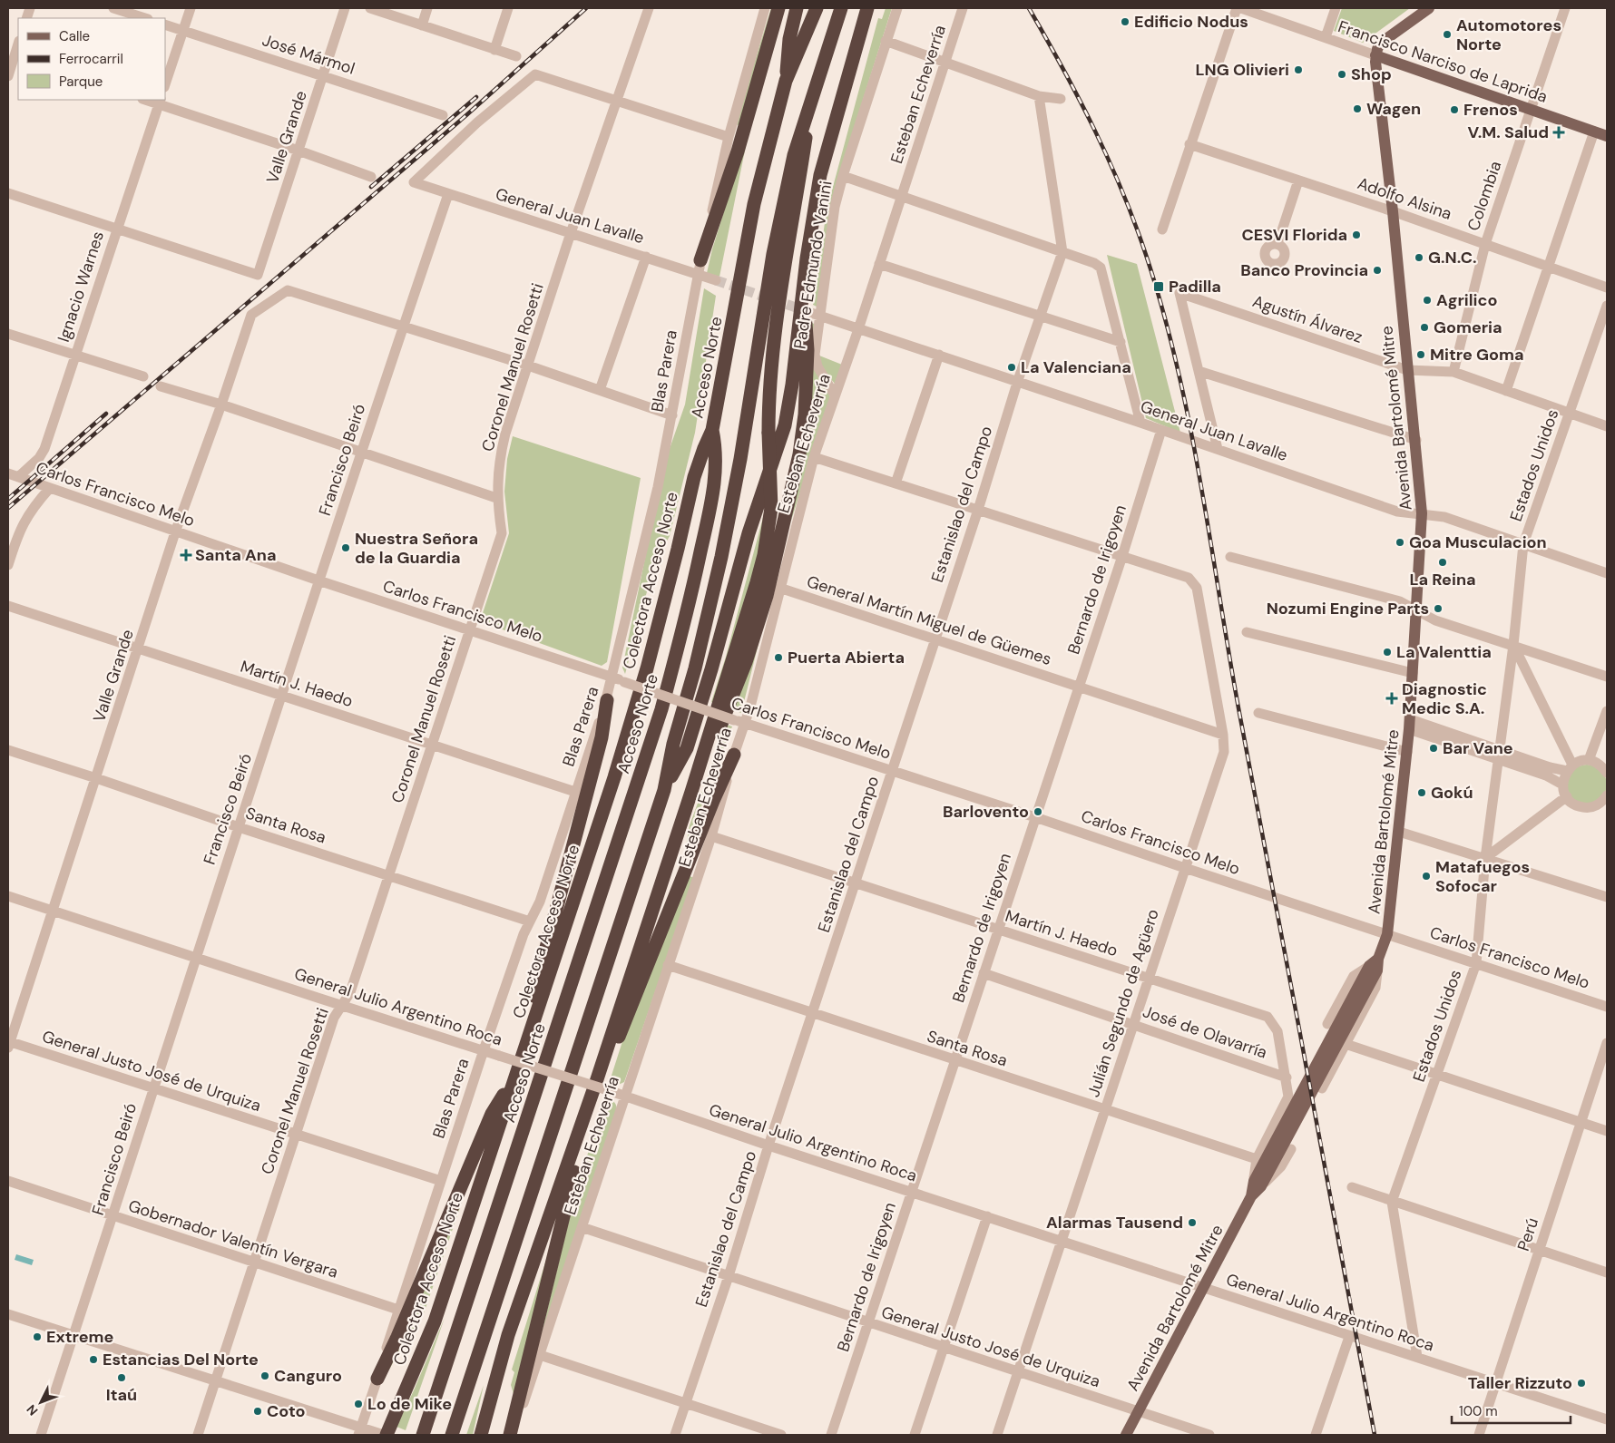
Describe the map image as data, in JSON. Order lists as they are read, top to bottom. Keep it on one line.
{"streets":{"highway":["Acceso Norte","Colectora Acceso Norte"],"main road":["Francisco Narciso de Laprida","Avenida Bartolomé Mitre"],"street":["José Mármol","Esteban Echeverría","Valle Grande","Colombia","Adolfo Alsina","General Juan Lavalle","Padre Edmundo Vanini","Ignacio Warnes","Agustín Álvarez","Coronel Manuel Rosetti","Blas Parera","Francisco Beiró","Estados Unidos","Carlos Francisco Melo","Estanislao del Campo","Bernardo de Irigoyen","General Martín Miguel de Güemes","Martín J. Haedo","Santa Rosa","Julián Segundo de Agüero","General Julio Argentino Roca","José de Olavarría","General Justo José de Urquiza","Perú","Gobernador Valentín Vergara"]},"crossings":[["José Mármol","Valle Grande"],["Francisco Narciso de Laprida","Colombia"],["Francisco Narciso de Laprida","Avenida Bartolomé Mitre"],["Esteban Echeverría","General Juan Lavalle"],["Esteban Echeverría","Padre Edmundo Vanini"],["Esteban Echeverría","Carlos Francisco Melo"],["Esteban Echeverría","General Martín Miguel de Güemes"],["Esteban Echeverría","Martín J. Haedo"],["Esteban Echeverría","Santa Rosa"],["Esteban Echeverría","General Julio Argentino Roca"],["Esteban Echeverría","General Justo José de Urquiza"],["Valle Grande","Ignacio Warnes"],["Valle Grande","Francisco Beiró"],["Valle Grande","Carlos Francisco Melo"],["Valle Grande","Martín J. Haedo"],["Valle Grande","Santa Rosa"],["Valle Grande","General Julio Argentino Roca"],["Valle Grande","General Justo José de Urquiza"],["Colombia","Adolfo Alsina"],["Colombia","Agustín Álvarez"],["Adolfo Alsina","Avenida Bartolomé Mitre"],["General Juan Lavalle","Padre Edmundo Vanini"],["General Juan Lavalle","Coronel Manuel Rosetti"],["General Juan Lavalle","Blas Parera"],["General Juan Lavalle","Avenida Bartolomé Mitre"],["General Juan Lavalle","Francisco Beiró"],["General Juan Lavalle","Estados Unidos"],["General Juan Lavalle","Estanislao del Campo"],["General Juan Lavalle","Bernardo de Irigoyen"],["Ignacio Warnes","Carlos Francisco Melo"],["Agustín Álvarez","Avenida Bartolomé Mitre"],["Agustín Álvarez","Estados Unidos"],["Coronel Manuel Rosetti","Carlos Francisco Melo"],["Coronel Manuel Rosetti","Martín J. Haedo"],["Coronel Manuel Rosetti","Santa Rosa"],["Coronel Manuel Rosetti","General Julio Argentino Roca"],["Coronel Manuel Rosetti","General Justo José de Urquiza"],["Coronel Manuel Rosetti","Gobernador Valentín Vergara"],["Acceso Norte","Colectora Acceso Norte"],["Blas Parera","Carlos Francisco Melo"],["Blas Parera","Martín J. Haedo"],["Blas Parera","Santa Rosa"],["Blas Parera","General Julio Argentino Roca"],["Blas Parera","General Justo José de Urquiza"],["Blas Parera","Gobernador Valentín Vergara"],["Avenida Bartolomé Mitre","Carlos Francisco Melo"],["Avenida Bartolomé Mitre","General Julio Argentino Roca"],["Avenida Bartolomé Mitre","General Justo José de Urquiza"],["Francisco Beiró","Carlos Francisco Melo"],["Francisco Beiró","Martín J. Haedo"],["Francisco Beiró","Santa Rosa"],["Francisco Beiró","General Julio Argentino Roca"],["Francisco Beiró","General Justo José de Urquiza"],["Francisco Beiró","Gobernador Valentín Vergara"],["Estados Unidos","Carlos Francisco Melo"],["Estados Unidos","General Julio Argentino Roca"],["Carlos Francisco Melo","Estanislao del Campo"],["Carlos Francisco Melo","Bernardo de Irigoyen"],["Carlos Francisco Melo","Julián Segundo de Agüero"],["Estanislao del Campo","General Martín Miguel de Güemes"],["Estanislao del Campo","Martín J. Haedo"],["Estanislao del Campo","Santa Rosa"],["Estanislao del Campo","General Julio Argentino Roca"],["Estanislao del Campo","General Justo José de Urquiza"],["Bernardo de Irigoyen","General Martín Miguel de Güemes"],["Bernardo de Irigoyen","Martín J. Haedo"],["Bernardo de Irigoyen","Santa Rosa"],["Bernardo de Irigoyen","Julián Segundo de Agüero"],["Bernardo de Irigoyen","General Julio Argentino Roca"],["Bernardo de Irigoyen","José de Olavarría"],["Bernardo de Irigoyen","General Justo José de Urquiza"],["General Martín Miguel de Güemes","Julián Segundo de Agüero"],["Martín J. Haedo","Julián Segundo de Agüero"],["Martín J. Haedo","José de Olavarría"],["Santa Rosa","Julián Segundo de Agüero"],["Julián Segundo de Agüero","General Julio Argentino Roca"],["Julián Segundo de Agüero","José de Olavarría"],["Julián Segundo de Agüero","General Justo José de Urquiza"],["General Julio Argentino Roca","Perú"]],"places":{"other":["Edificio Nodus","Automotores Norte","LNG Olivieri","Shop","Wagen","Frenos","CESVI Florida","G.N.C.","Banco Provincia","Agrilico","Gomeria","Mitre Goma","La Valenciana","Goa Musculacion","Nuestra Señora de la Guardia","La Reina","Nozumi Engine Parts","La Valenttia","Puerta Abierta","Bar Vane","Gokú","Barlovento","Matafuegos Sofocar","Alarmas Tausend","Extreme","Estancias Del Norte","Canguro","Itaú","Taller Rizzuto","Lo de Mike","Coto"],"health":["V.M. Salud","Santa Ana","Diagnostic Medic S.A."],"transit":["Padilla"]},"legend":["Calle","Ferrocarril","Parque"],"scale_bar":"100 m","north":"bottom left"}
